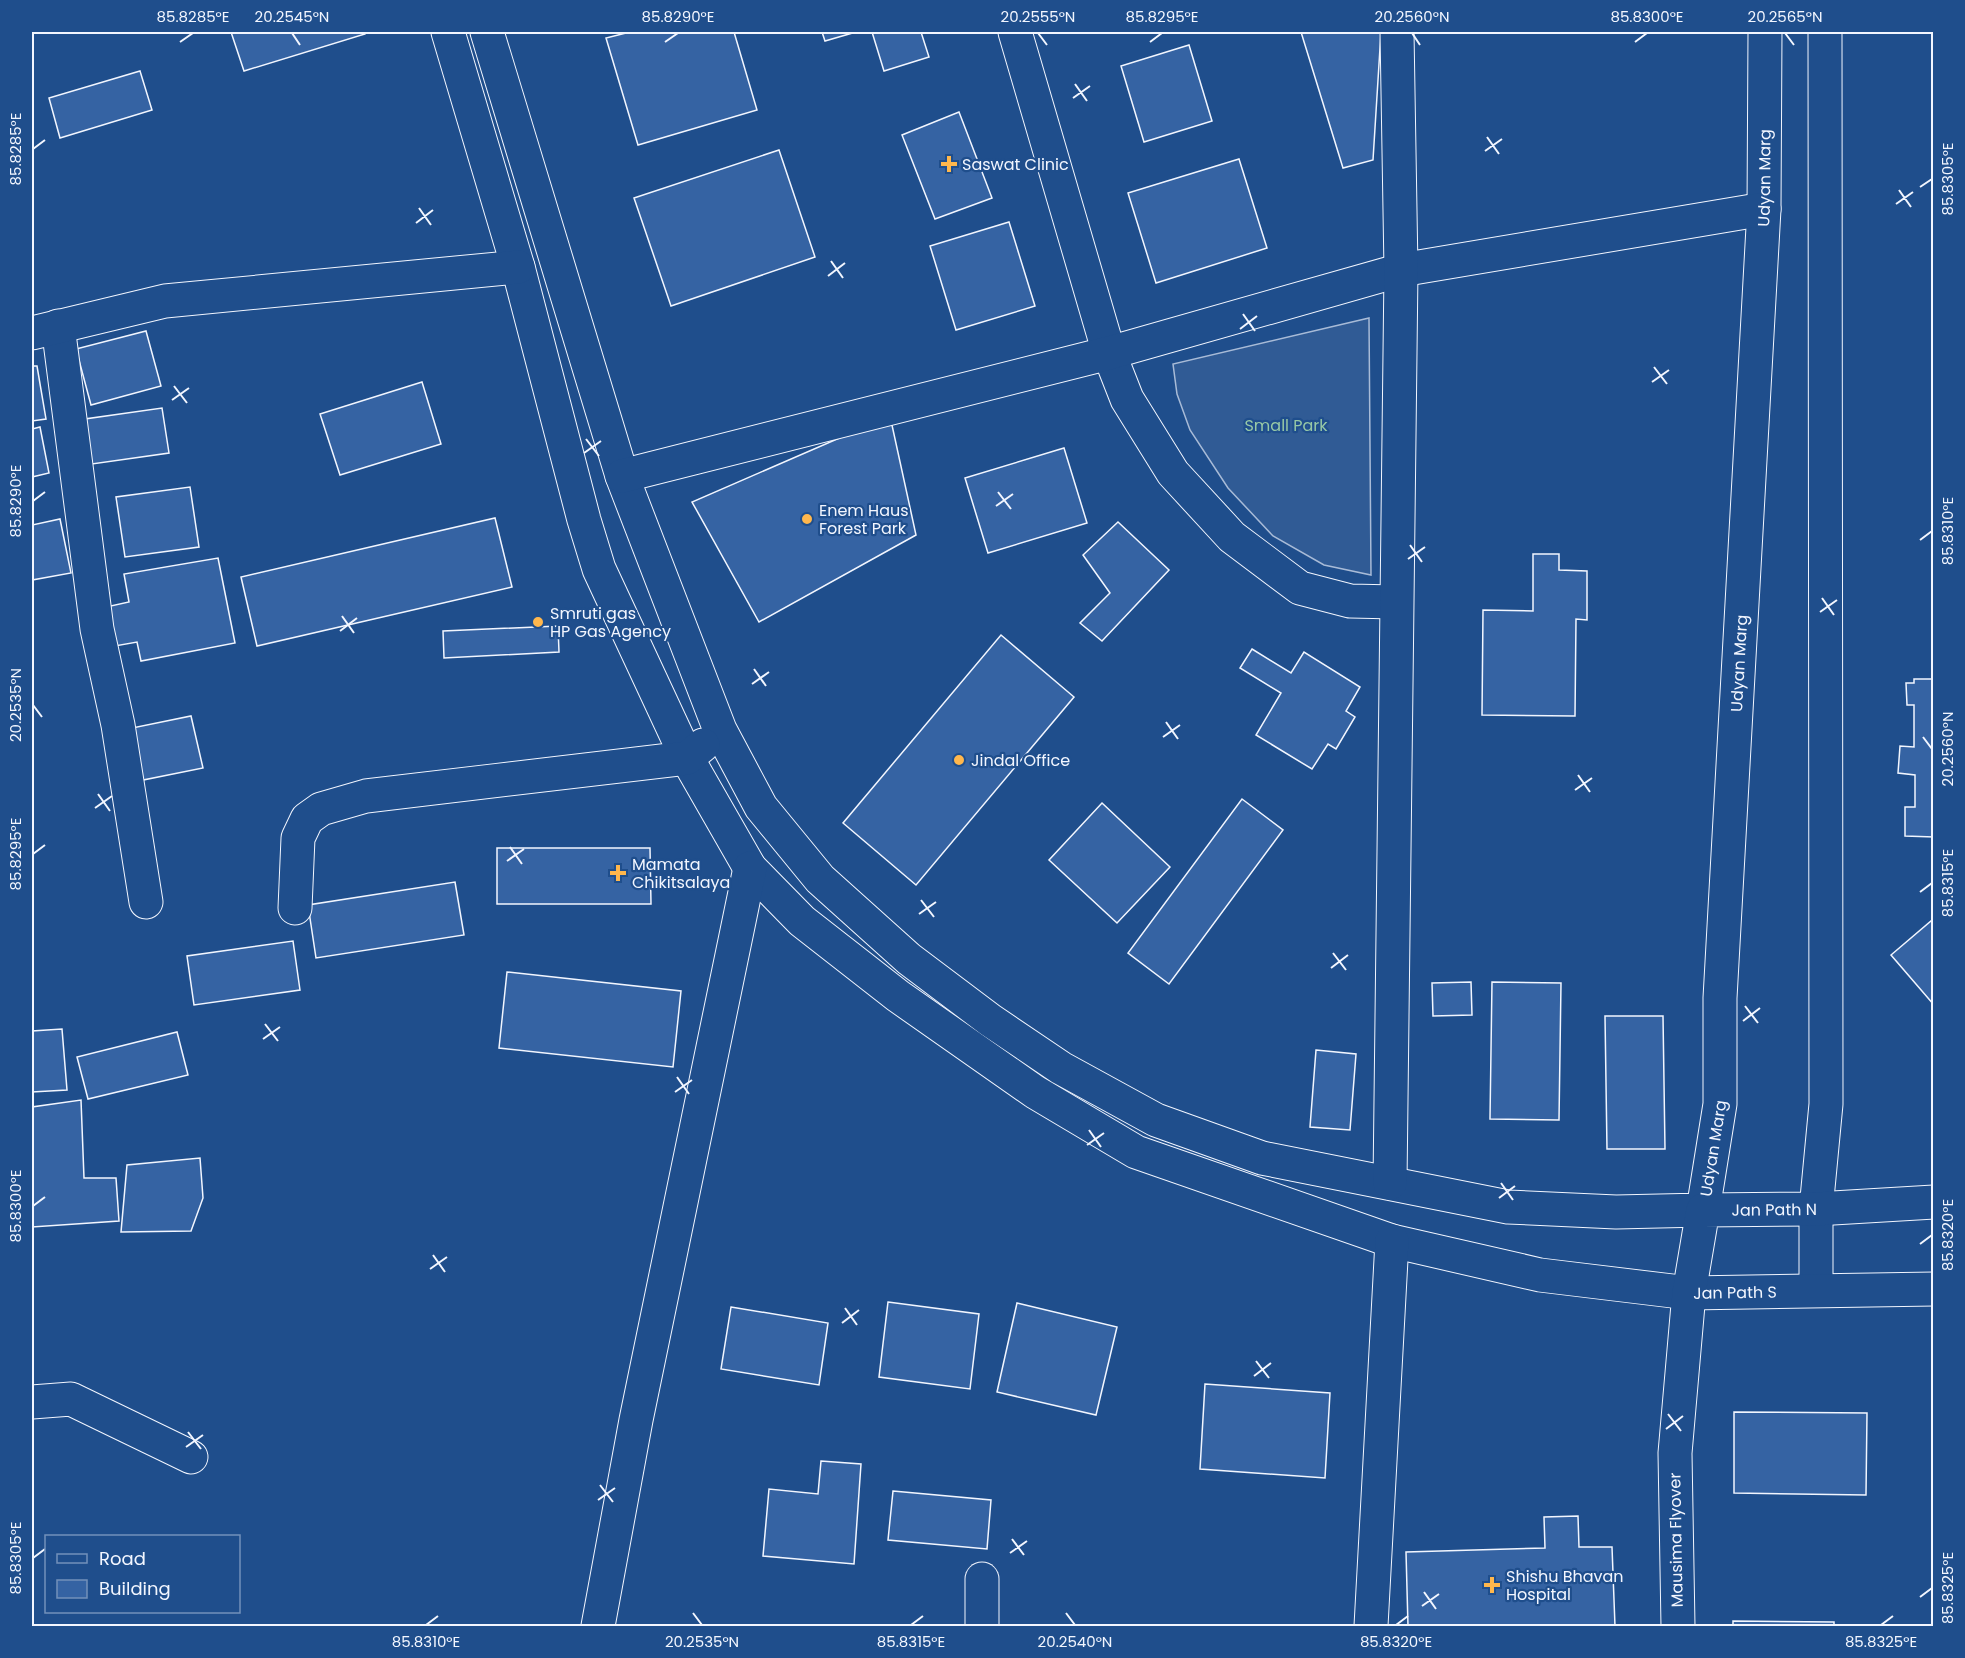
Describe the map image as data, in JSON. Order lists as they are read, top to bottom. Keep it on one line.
{"streets":{"street":["Udyan Marg","Jan Path N","Jan Path S","Mausima Flyover"]},"crossings":[["Udyan Marg","Jan Path N"],["Udyan Marg","Jan Path S"],["Udyan Marg","Mausima Flyover"]],"parks":["Small Park"],"places":{"health":["Saswat Clinic","Mamata Chikitsalaya","Shishu Bhavan Hospital"],"other":["Enem Haus Forest Park","Smruti gas HP Gas Agency","Jindal Office"]},"legend":["Road","Building"],"coordinates":["85.8285°E","20.2545°N","85.8290°E","20.2555°N","85.8295°E","20.2560°N","85.8300°E","20.2565°N","85.8305°E","85.8310°E","20.2535°N","85.8315°E","85.8320°E","85.8325°E","20.2540°N"]}
